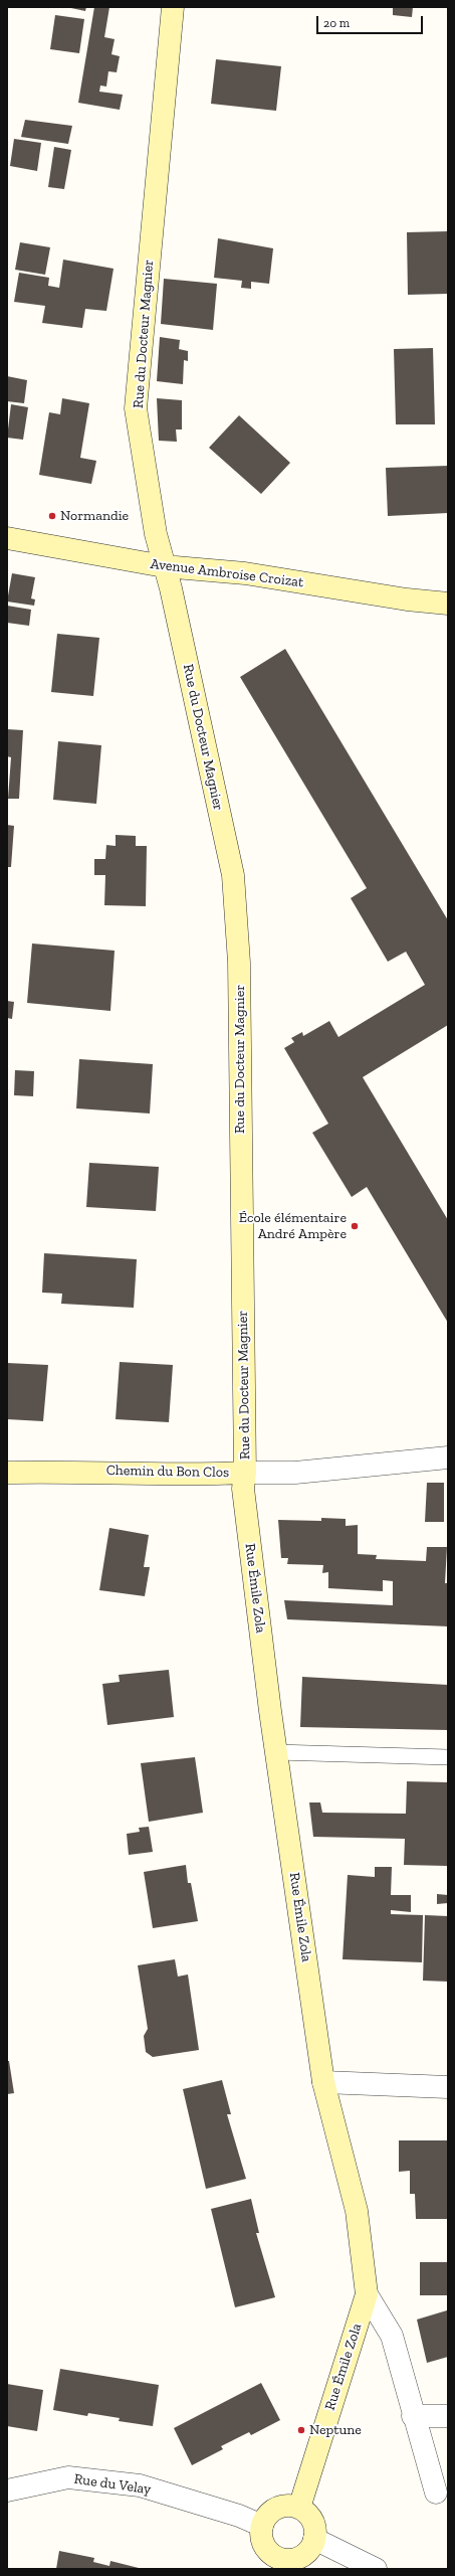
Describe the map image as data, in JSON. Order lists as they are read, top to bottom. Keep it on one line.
{"streets":{"street":["Rue du Docteur Magnier","Avenue Ambroise Croizat","Chemin du Bon Clos","Rue Émile Zola","Rue du Velay"]},"crossings":[["Rue du Docteur Magnier","Avenue Ambroise Croizat"],["Rue du Docteur Magnier","Chemin du Bon Clos"],["Rue du Docteur Magnier","Rue Émile Zola"],["Chemin du Bon Clos","Rue Émile Zola"],["Rue Émile Zola","Rue du Velay"]],"places":["Normandie","École élémentaire André Ampère","Neptune"],"scale_bar":"20 m"}
